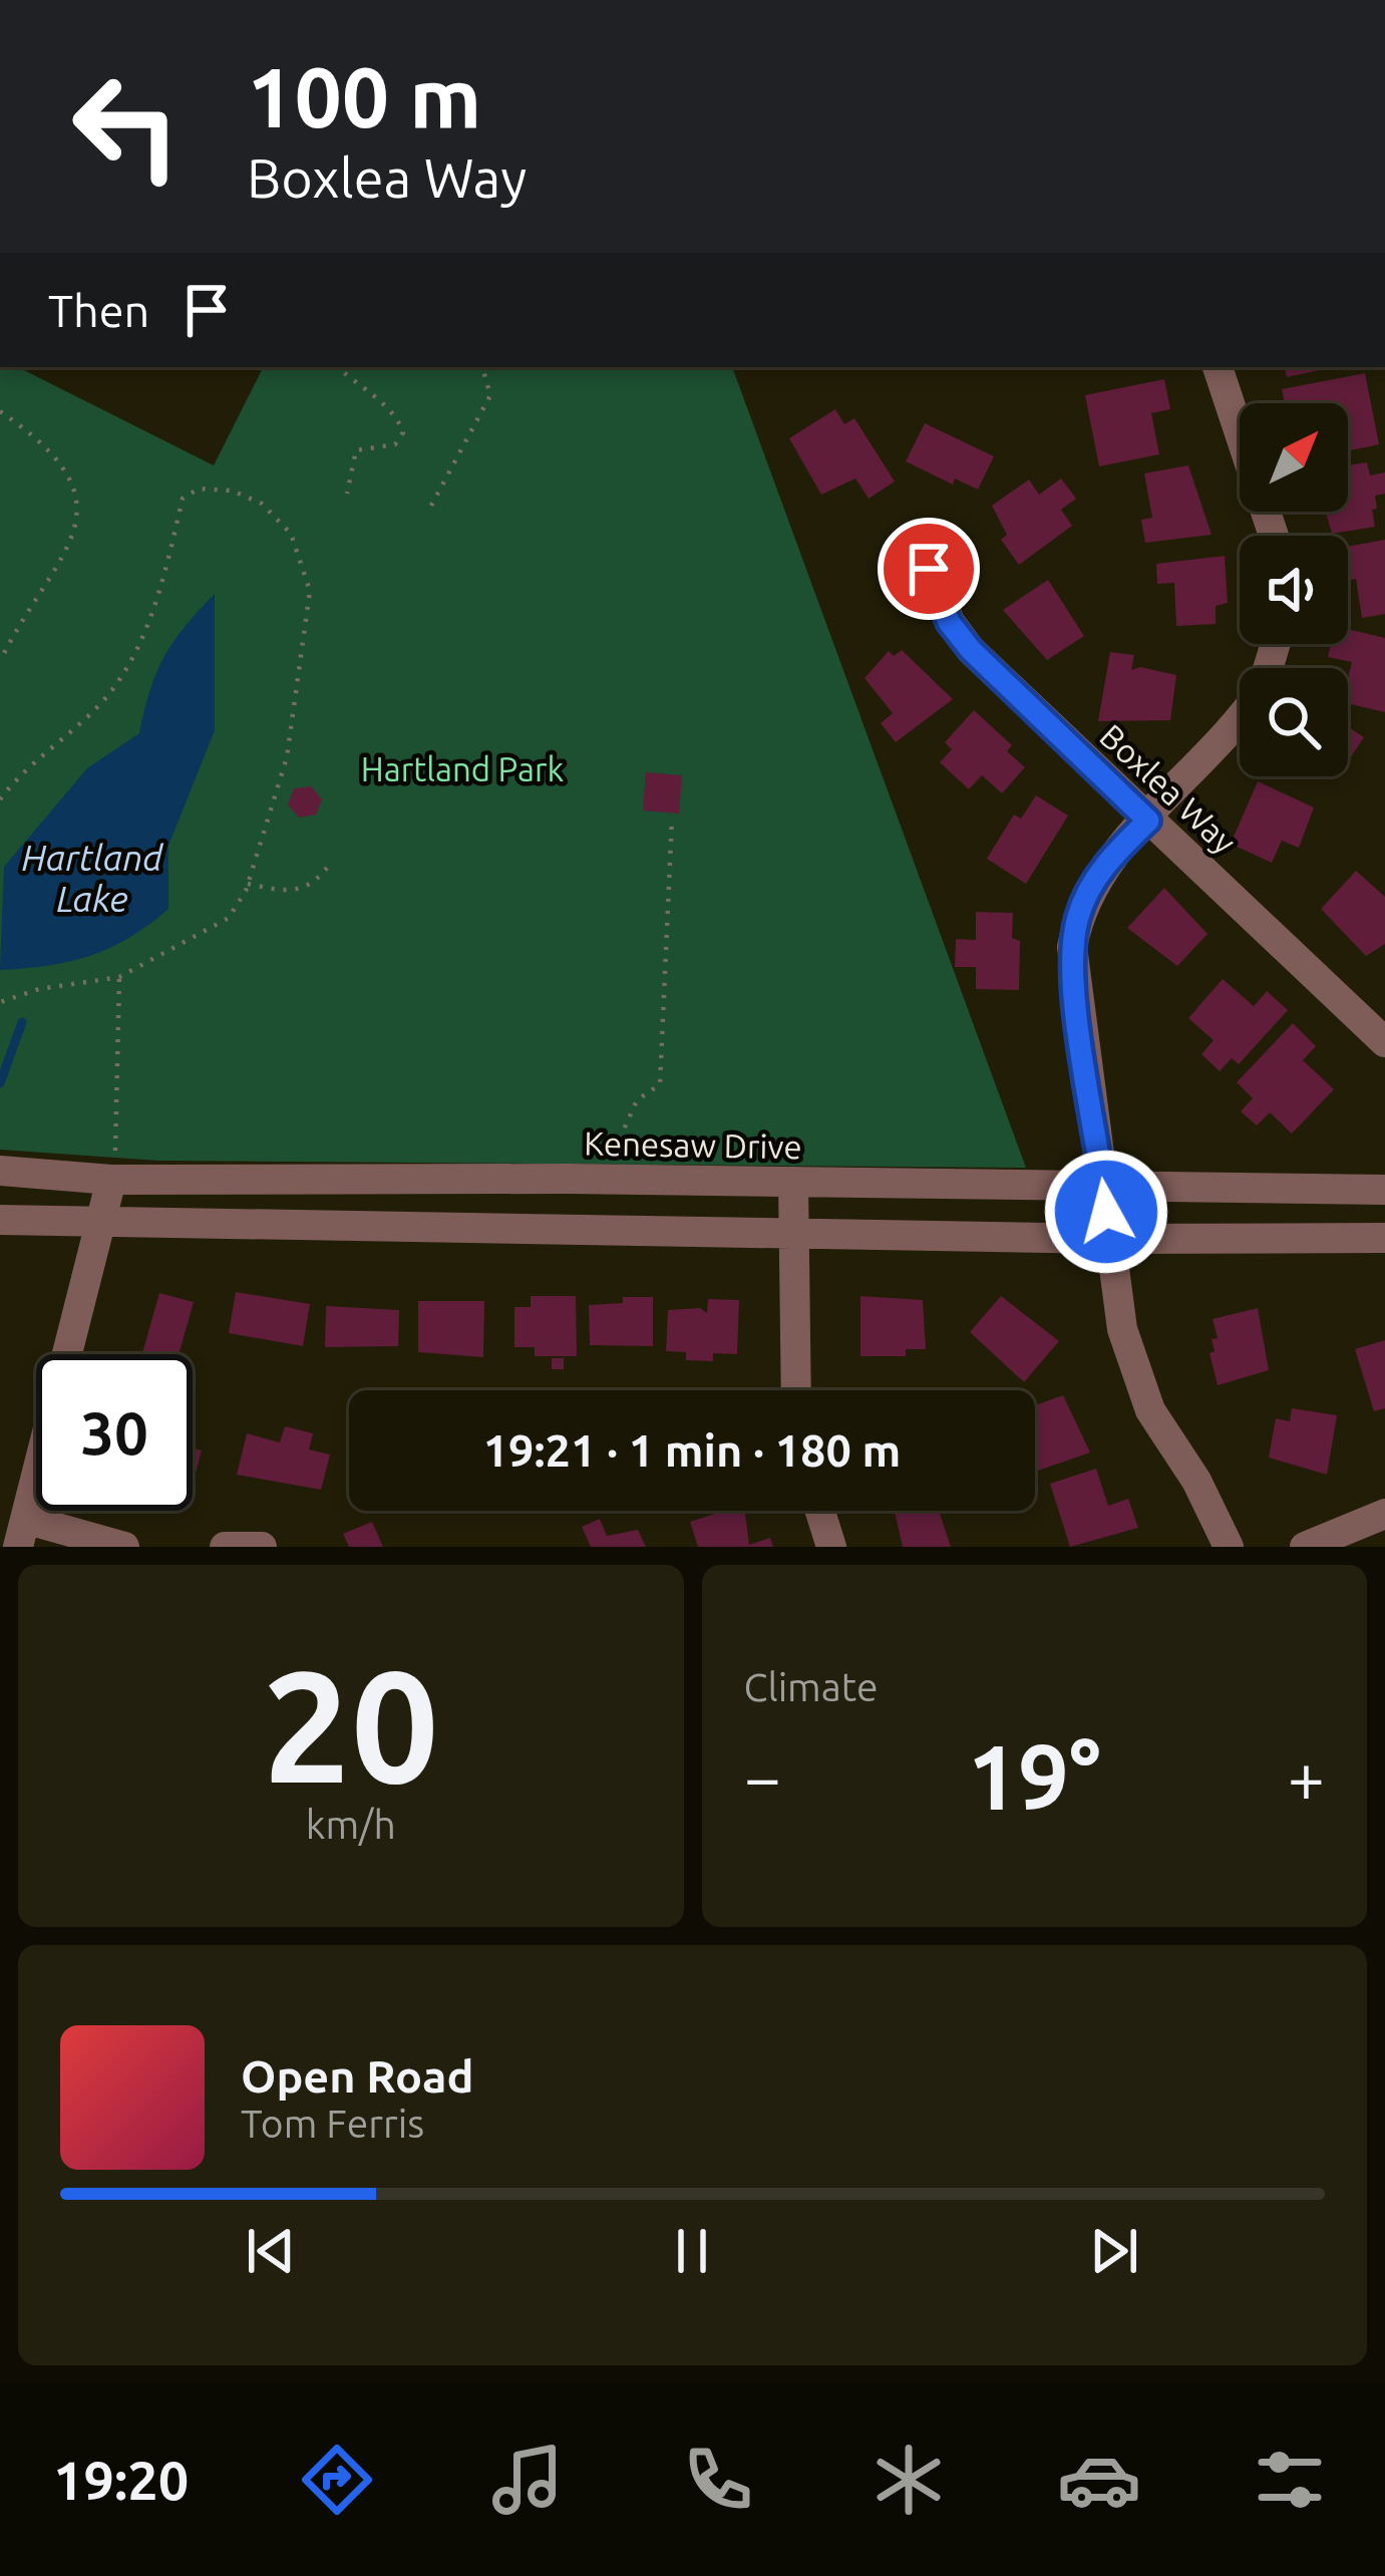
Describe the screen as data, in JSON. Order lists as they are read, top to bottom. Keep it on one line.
{"streets":{"street":["Boxlea Way","Kenesaw Drive"]},"water":["Hartland Lake"],"parks":["Hartland Park"],"north":"top right","page":{"turn":["100 m","Boxlea Way"],"then":"Then","limit":"30","trip":"19:21 · 1 min · 180 m","tile":[["20","km/h"],"Climate"],"heat":["−","19°","+"],"song":["Open Road","Tom Ferris"],"tabs":"19:20"}}
